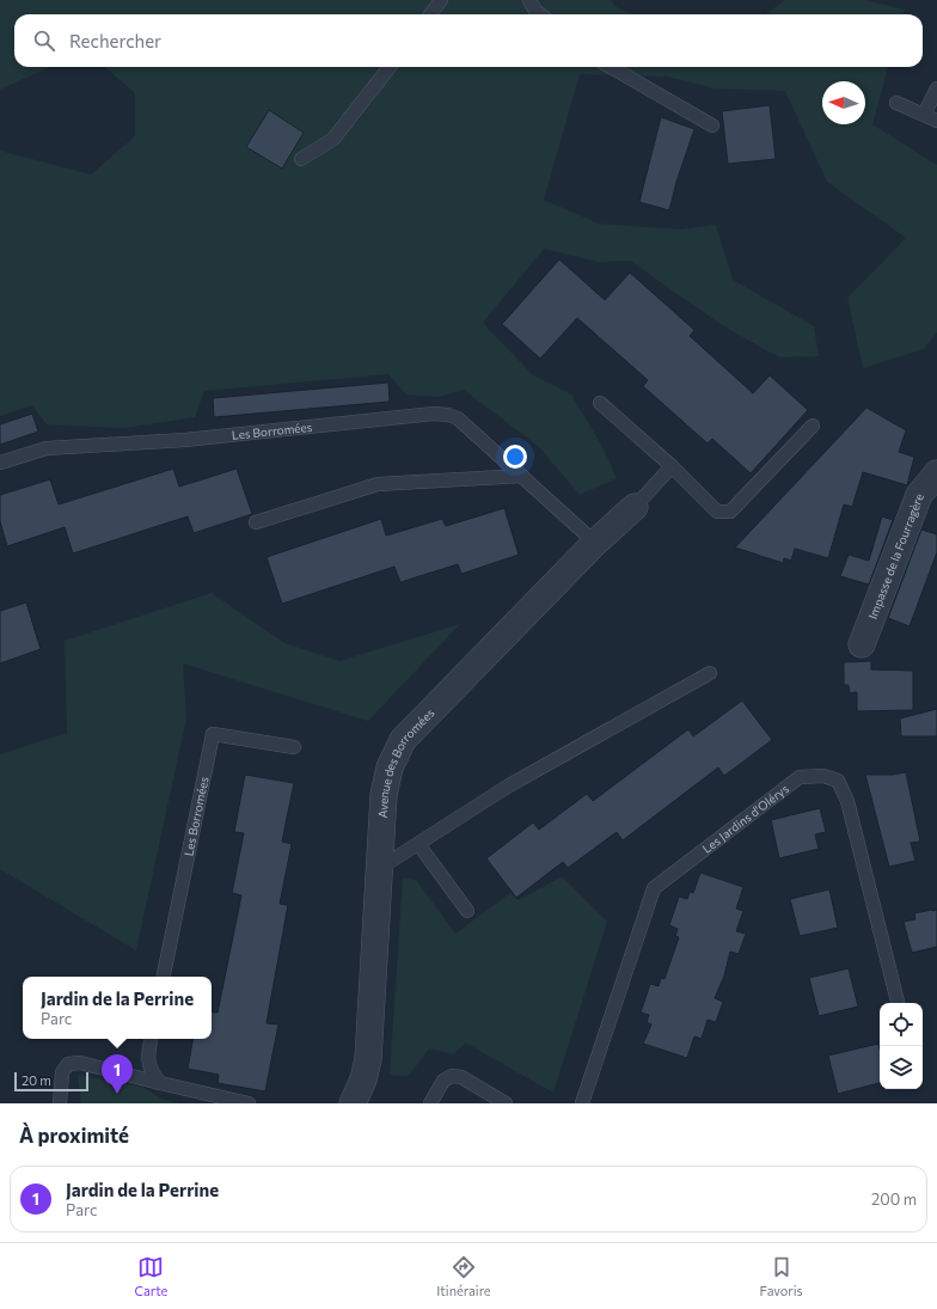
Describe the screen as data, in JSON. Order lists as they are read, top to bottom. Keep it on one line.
{"streets":{"street":["Impasse de la Fourragère","Avenue des Borromées"],"lane":["Les Borromées","Les Jardins d'Olérys"]},"crossings":[["Les Borromées","Avenue des Borromées"]],"scale_bar":"20 m","north":"left","page":{"search":"Rechercher","popup":["Jardin de la Perrine","Parc"],"pins":"1","scale":"20 m","heading":"À proximité","list":[{"mark":"1","name":"Jardin de la Perrine","note":"Parc","value":"200 m"}],"nav":["Carte","Itinéraire","Favoris"]}}
